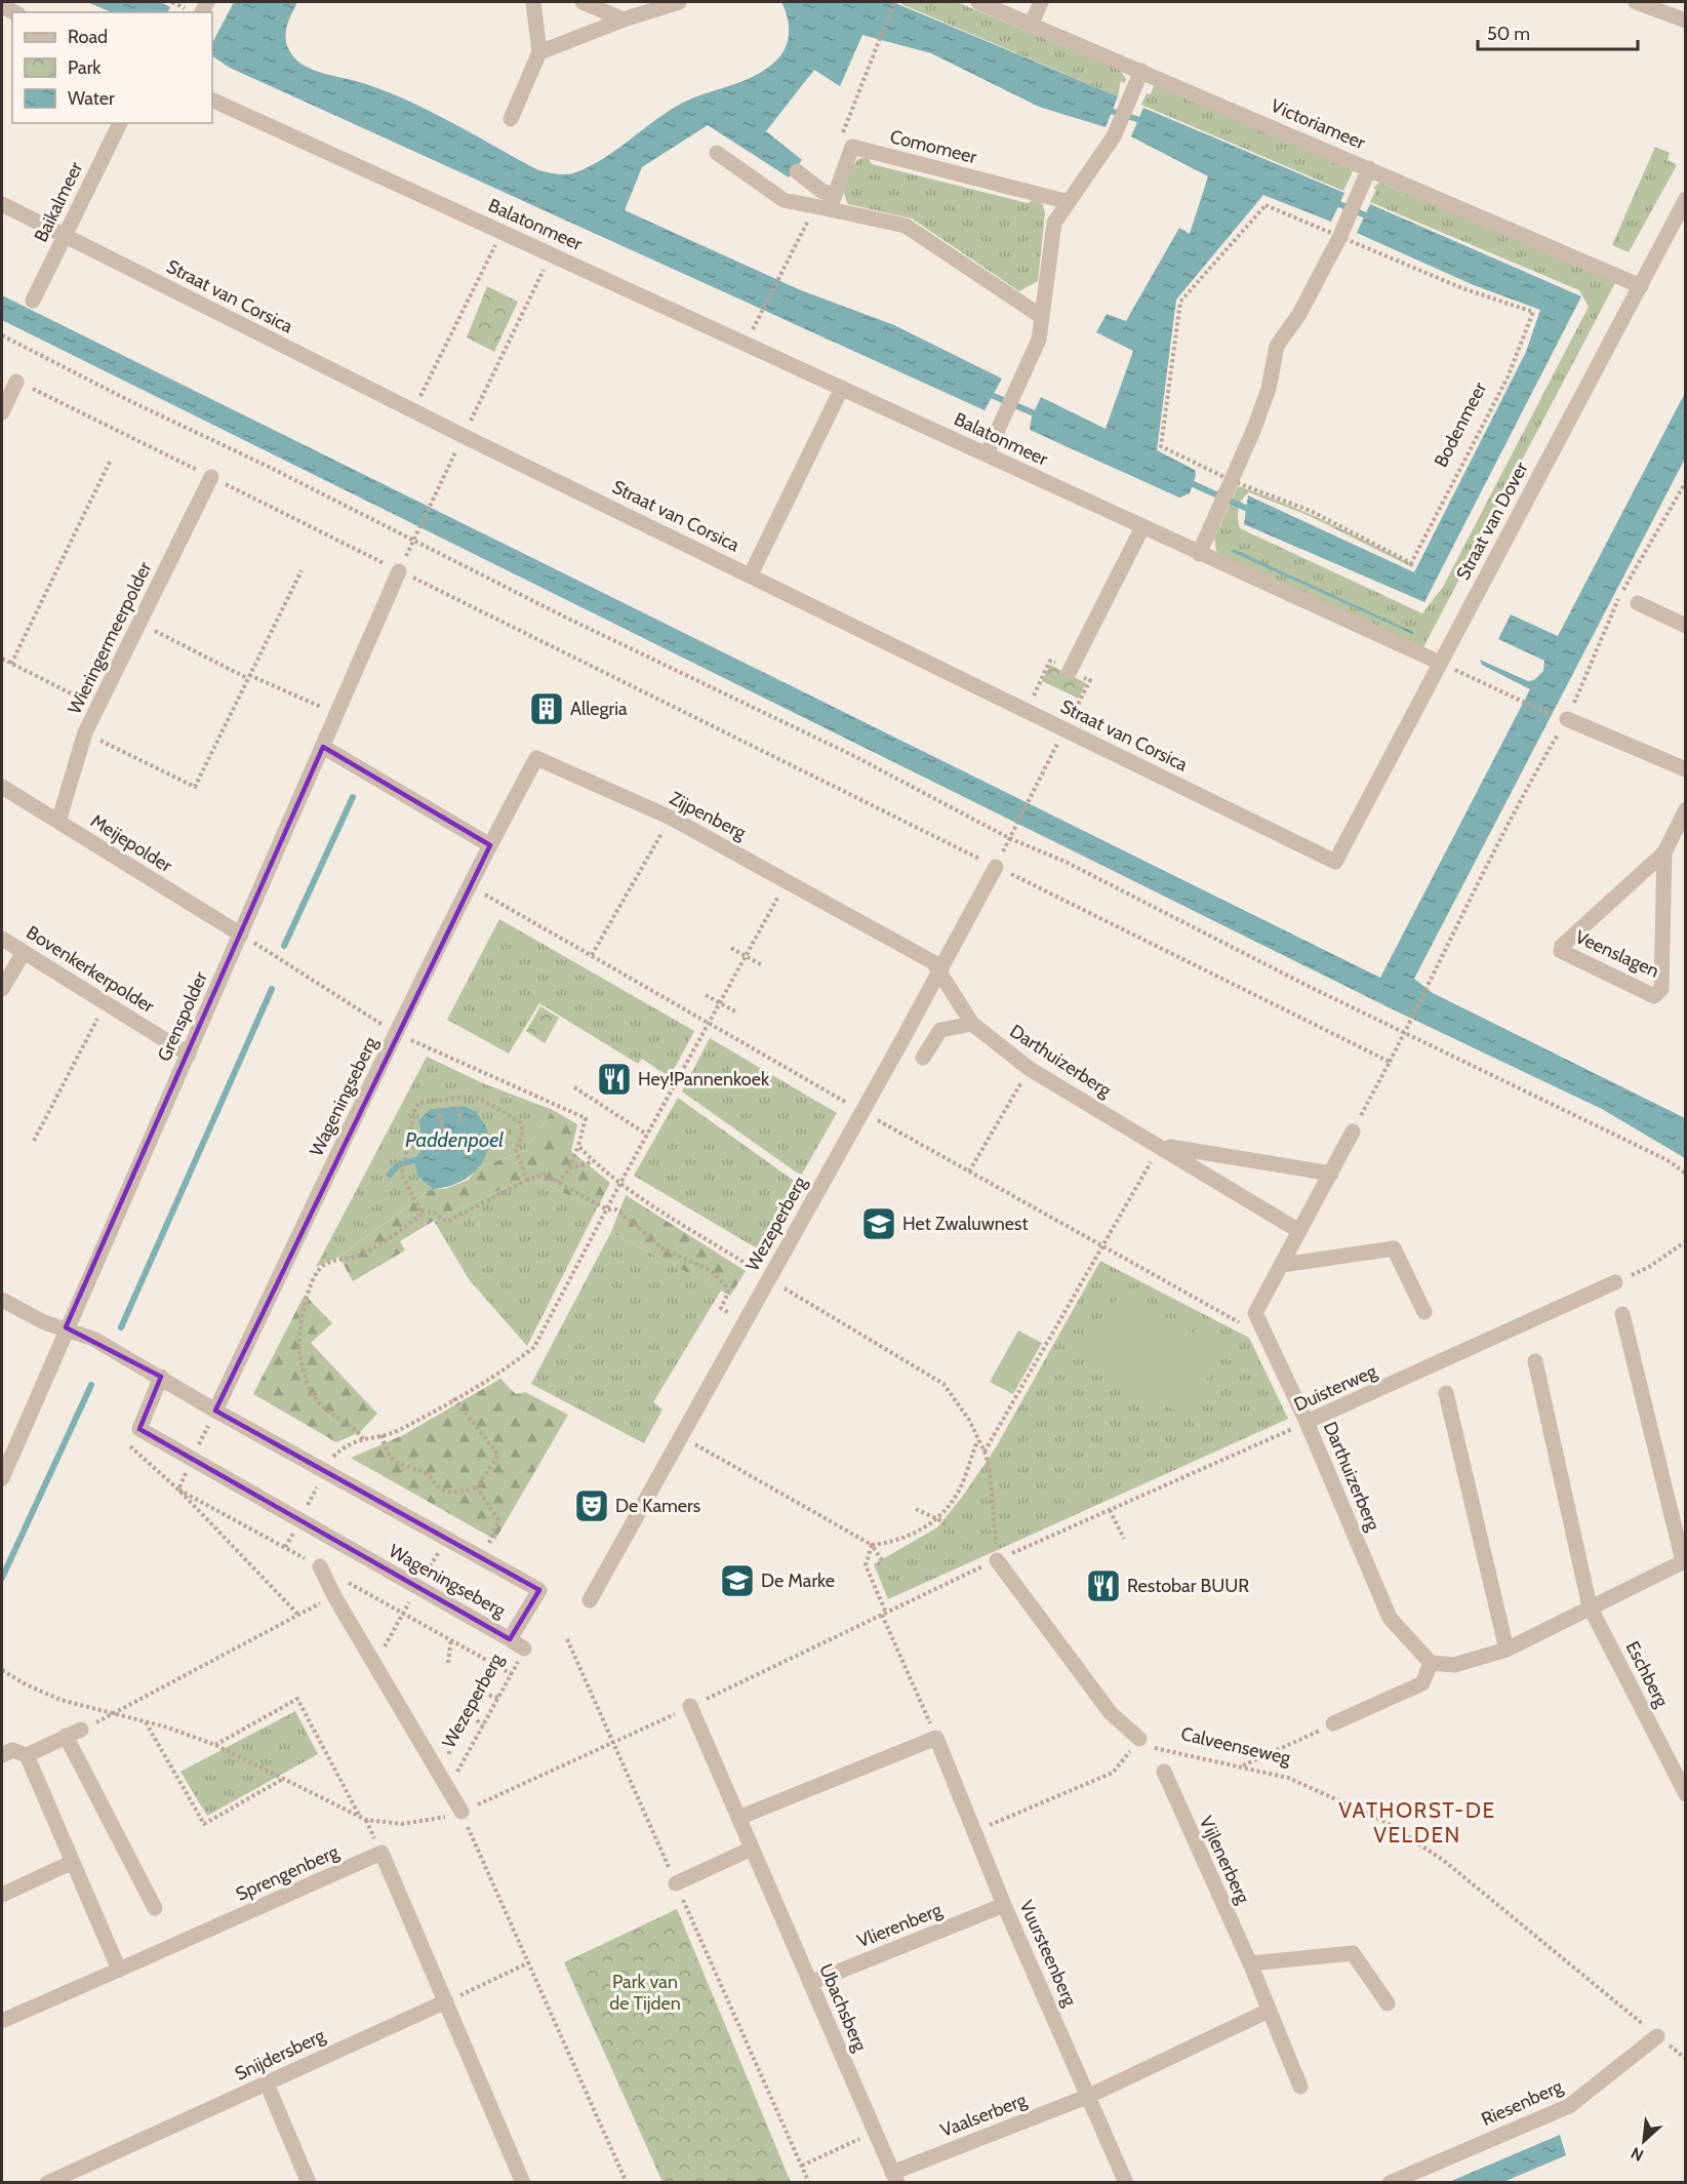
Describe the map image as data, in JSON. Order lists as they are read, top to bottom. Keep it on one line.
{"streets":{"street":["Victoriameer","Comomeer","Baikalmeer","Balatonmeer","Straat van Corsica","Straat van Dover","Wieringermeerpolder","Zijpenberg","Meijepolder","Veenslagen","Bovenkerkerpolder","Grenspolder","Darthuizerberg","Wageningseberg","Wezeperberg","Duisterweg","Eschberg","Vijlenerberg","Sprengenberg","Vlierenberg","Vuursteenberg","Ubachsberg","Snijdersberg","Riesenberg","Vaalserberg"],"path":["Bodenmeer","Calveenseweg"]},"crossings":[["Victoriameer","Straat van Dover"],["Baikalmeer","Straat van Corsica"],["Balatonmeer","Straat van Dover"],["Straat van Corsica","Straat van Dover"],["Wieringermeerpolder","Meijepolder"],["Zijpenberg","Darthuizerberg"],["Zijpenberg","Wageningseberg"],["Zijpenberg","Wezeperberg"],["Meijepolder","Grenspolder"],["Bovenkerkerpolder","Grenspolder"],["Grenspolder","Wageningseberg"],["Darthuizerberg","Wezeperberg"],["Darthuizerberg","Duisterweg"],["Wageningseberg","Wezeperberg"],["Duisterweg","Ubachsberg"],["Calveenseweg","Riesenberg"],["Sprengenberg","Snijdersberg"],["Vlierenberg","Vuursteenberg"],["Vlierenberg","Ubachsberg"],["Vuursteenberg","Vaalserberg"],["Ubachsberg","Vaalserberg"]],"districts":["VATHORST-DE VELDEN"],"water":["Paddenpoel"],"parks":["Park van de Tijden"],"places":{"building":["Allegria"],"restaurant":["Hey!Pannenkoek","Restobar BUUR"],"school or university":["Het Zwaluwnest","De Marke"],"theatre":["De Kamers"]},"legend":["Road","Park","Water"],"scale_bar":"50 m","north":"bottom left"}
